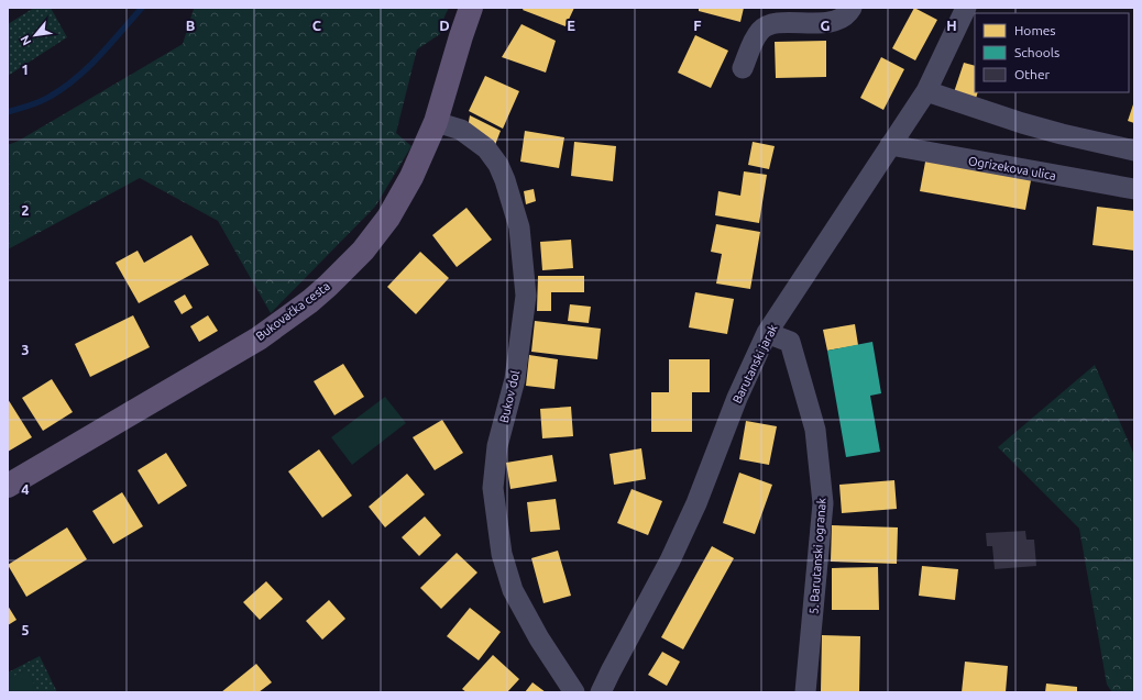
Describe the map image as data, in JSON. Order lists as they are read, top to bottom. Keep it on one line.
{"streets":{"main road":["Bukovačka cesta"],"street":["Ogrizekova ulica","Barutanski jarak","Bukov dol","5. Barutanski ogranak"]},"crossings":[["Ogrizekova ulica","Barutanski jarak"],["Bukovačka cesta","Bukov dol"],["Barutanski jarak","5. Barutanski ogranak"]],"legend":["Homes","Schools","Other"],"north":"bottom left","grid":{"columns":["B","C","D","E","F","G","H"],"rows":["1","2","3","4","5"]}}
